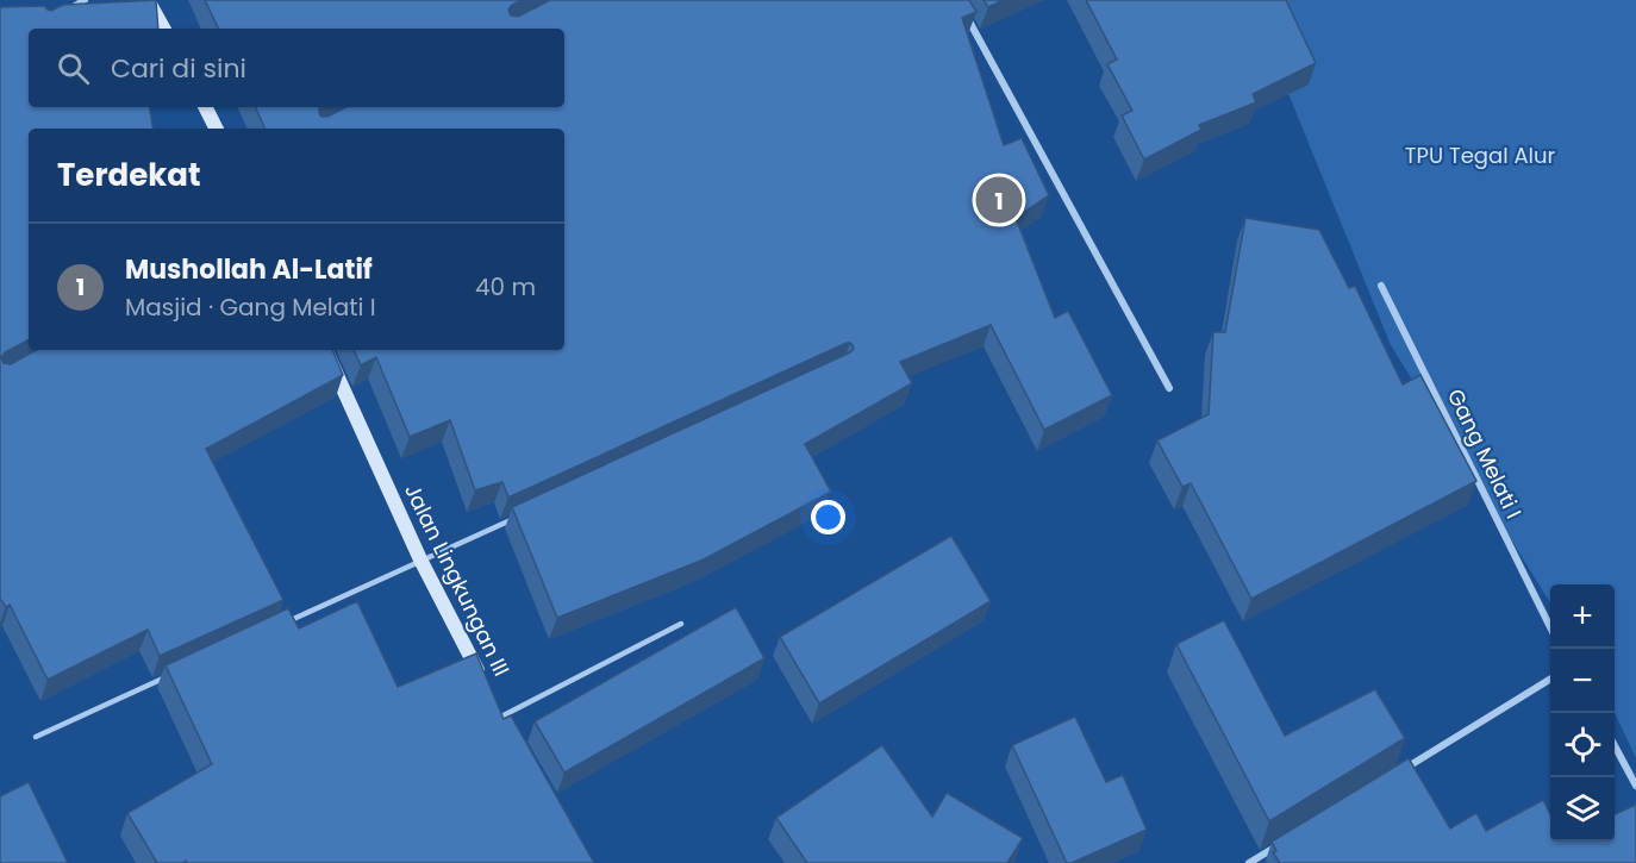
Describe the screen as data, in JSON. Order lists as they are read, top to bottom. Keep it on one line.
{"streets":{"street":["Gang Melati I","Jalan Lingkungan III"]},"parks":["TPU Tegal Alur"],"page":{"search":"Cari di sini","heading":"Terdekat","pins":"1","list":[{"mark":"1","name":"Mushollah Al-Latif","note":"Masjid · Gang Melati I","value":"40 m"}],"map_buttons":["+","−"]}}
